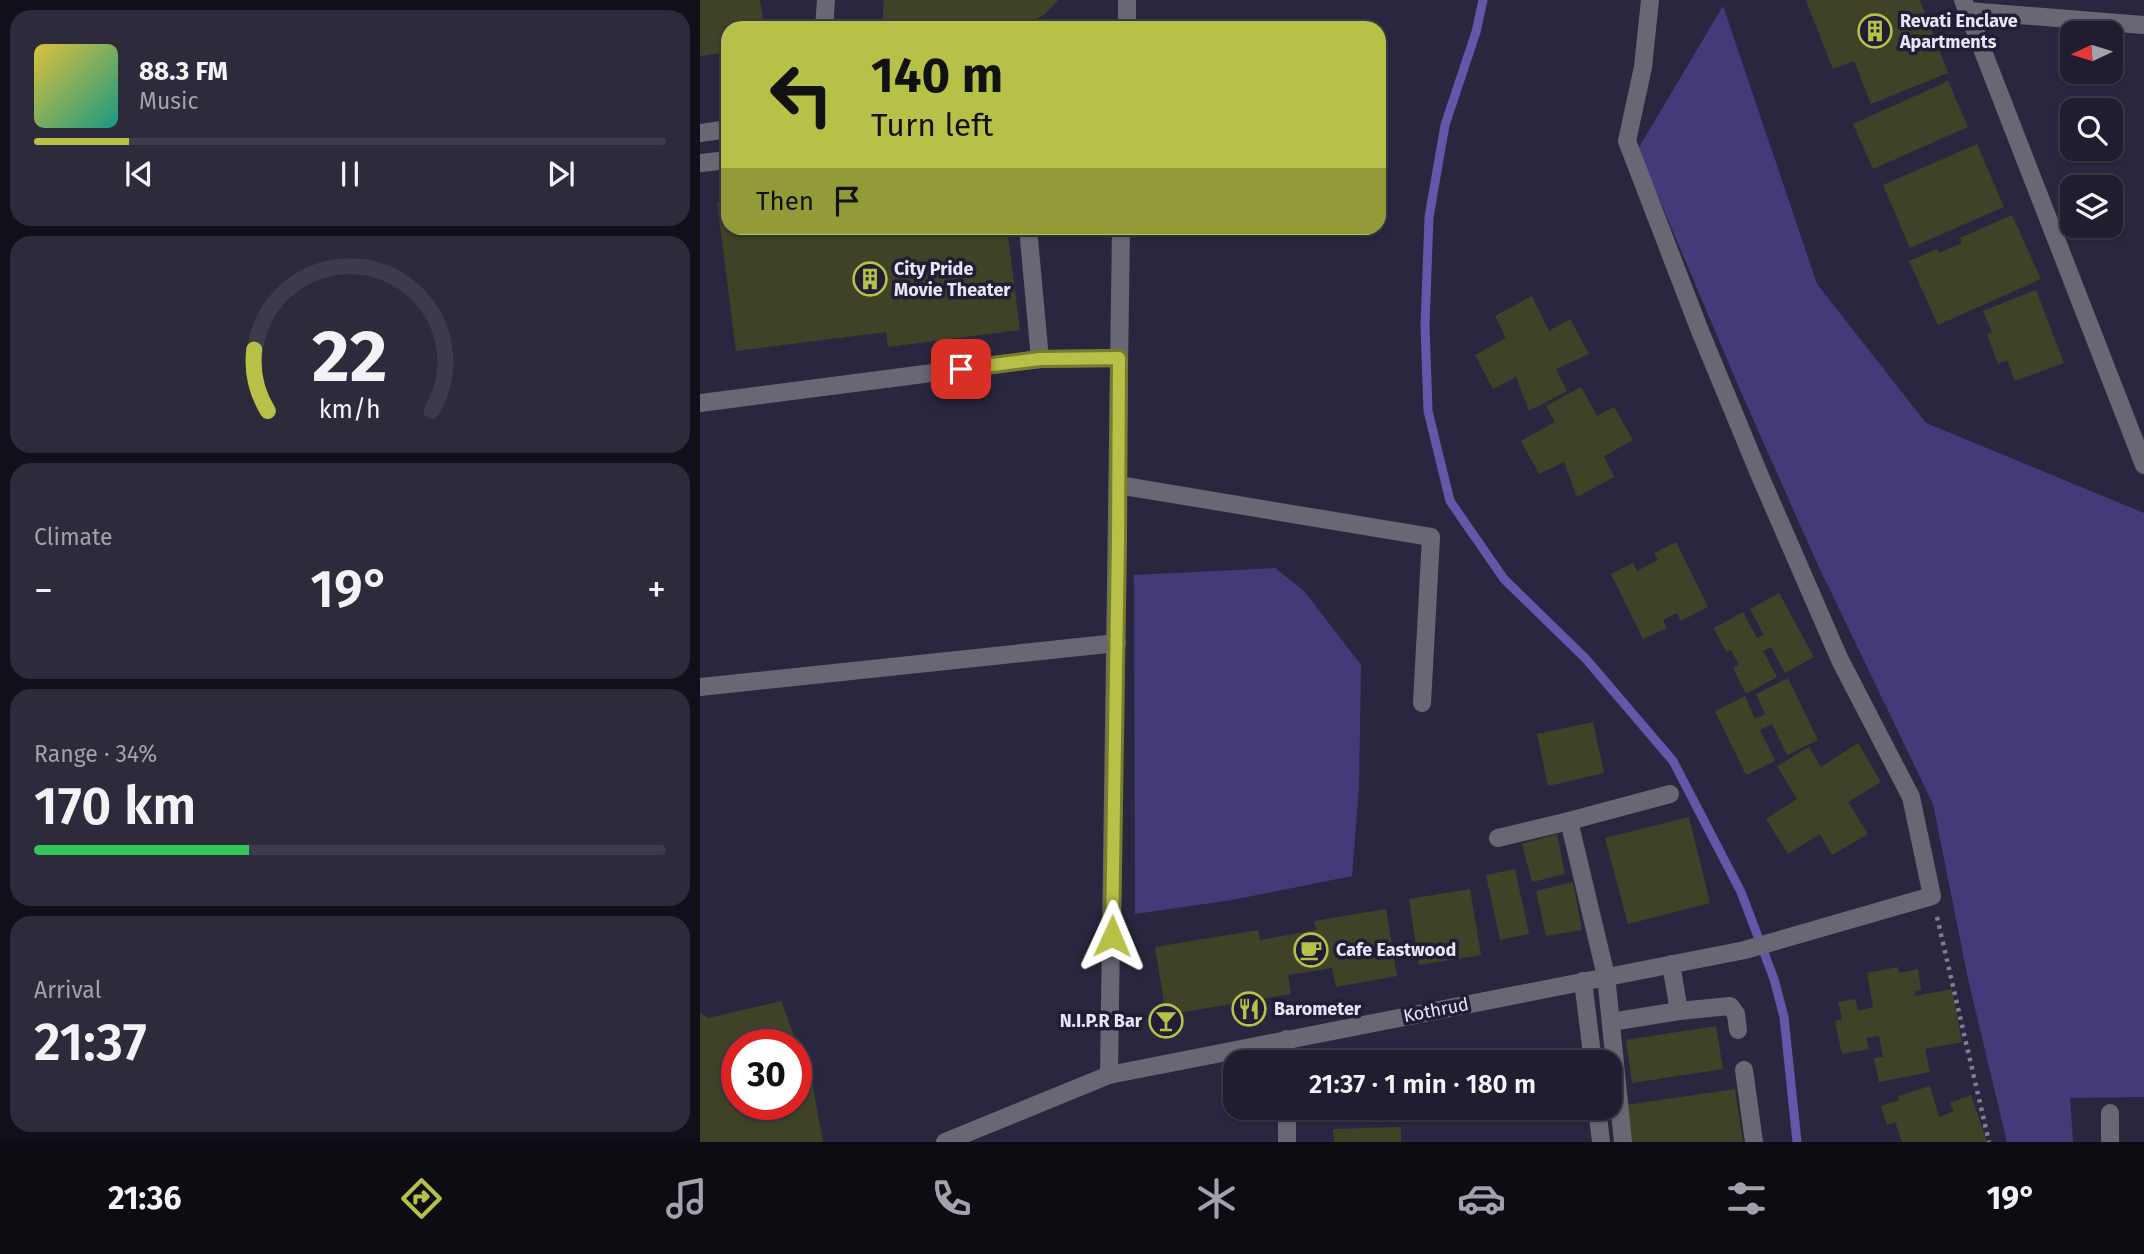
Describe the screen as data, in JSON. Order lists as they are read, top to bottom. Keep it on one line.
{"streets":{"street":["Kothrud"]},"places":{"building":["Revati Enclave Apartments","City Pride Movie Theater"],"cafe":["Cafe Eastwood"],"restaurant":["Barometer"],"bar":["N.I.P.R Bar"]},"north":"left","page":{"turn":["140 m","Turn left"],"song":["88.3 FM","Music"],"then":"Then","tile":["Climate",["Range · 34%","170 km"],["Arrival","21:37"]],"heat":["−","19°","+"],"limit":"30","trip":"21:37 · 1 min · 180 m","tabs":["21:36","19°"],"gauge":["22","km/h"]}}
